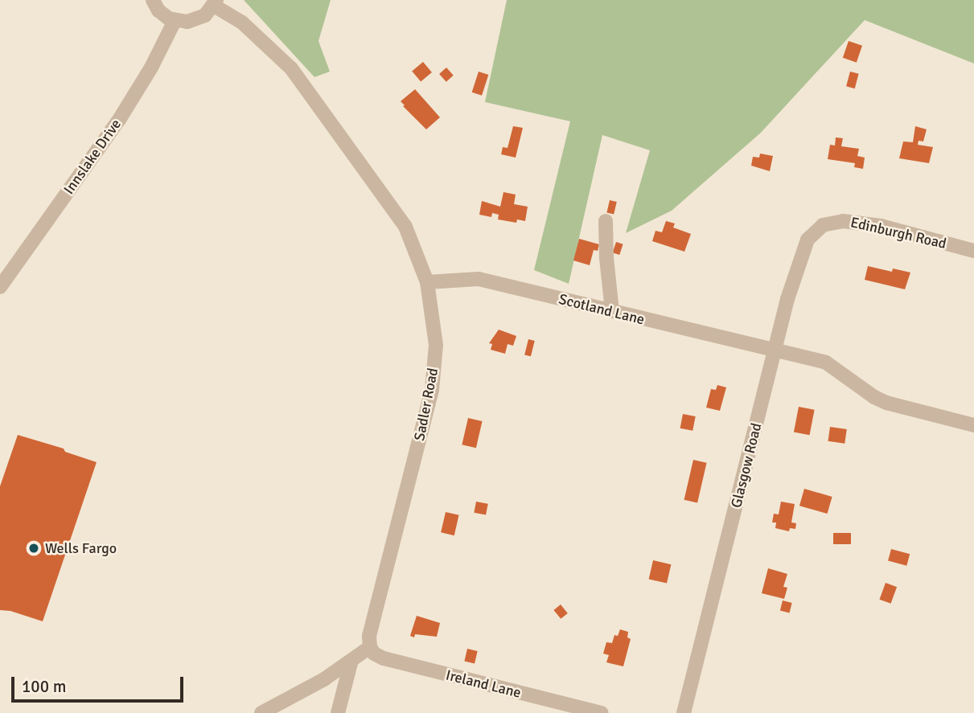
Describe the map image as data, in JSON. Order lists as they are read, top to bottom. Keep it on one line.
{"streets":{"street":["Innslake Drive","Edinburgh Road","Scotland Lane","Sadler Road","Glasgow Road","Ireland Lane"]},"crossings":[["Edinburgh Road","Glasgow Road"],["Scotland Lane","Sadler Road"],["Scotland Lane","Glasgow Road"],["Sadler Road","Ireland Lane"]],"places":["Wells Fargo"],"scale_bar":"100 m"}
